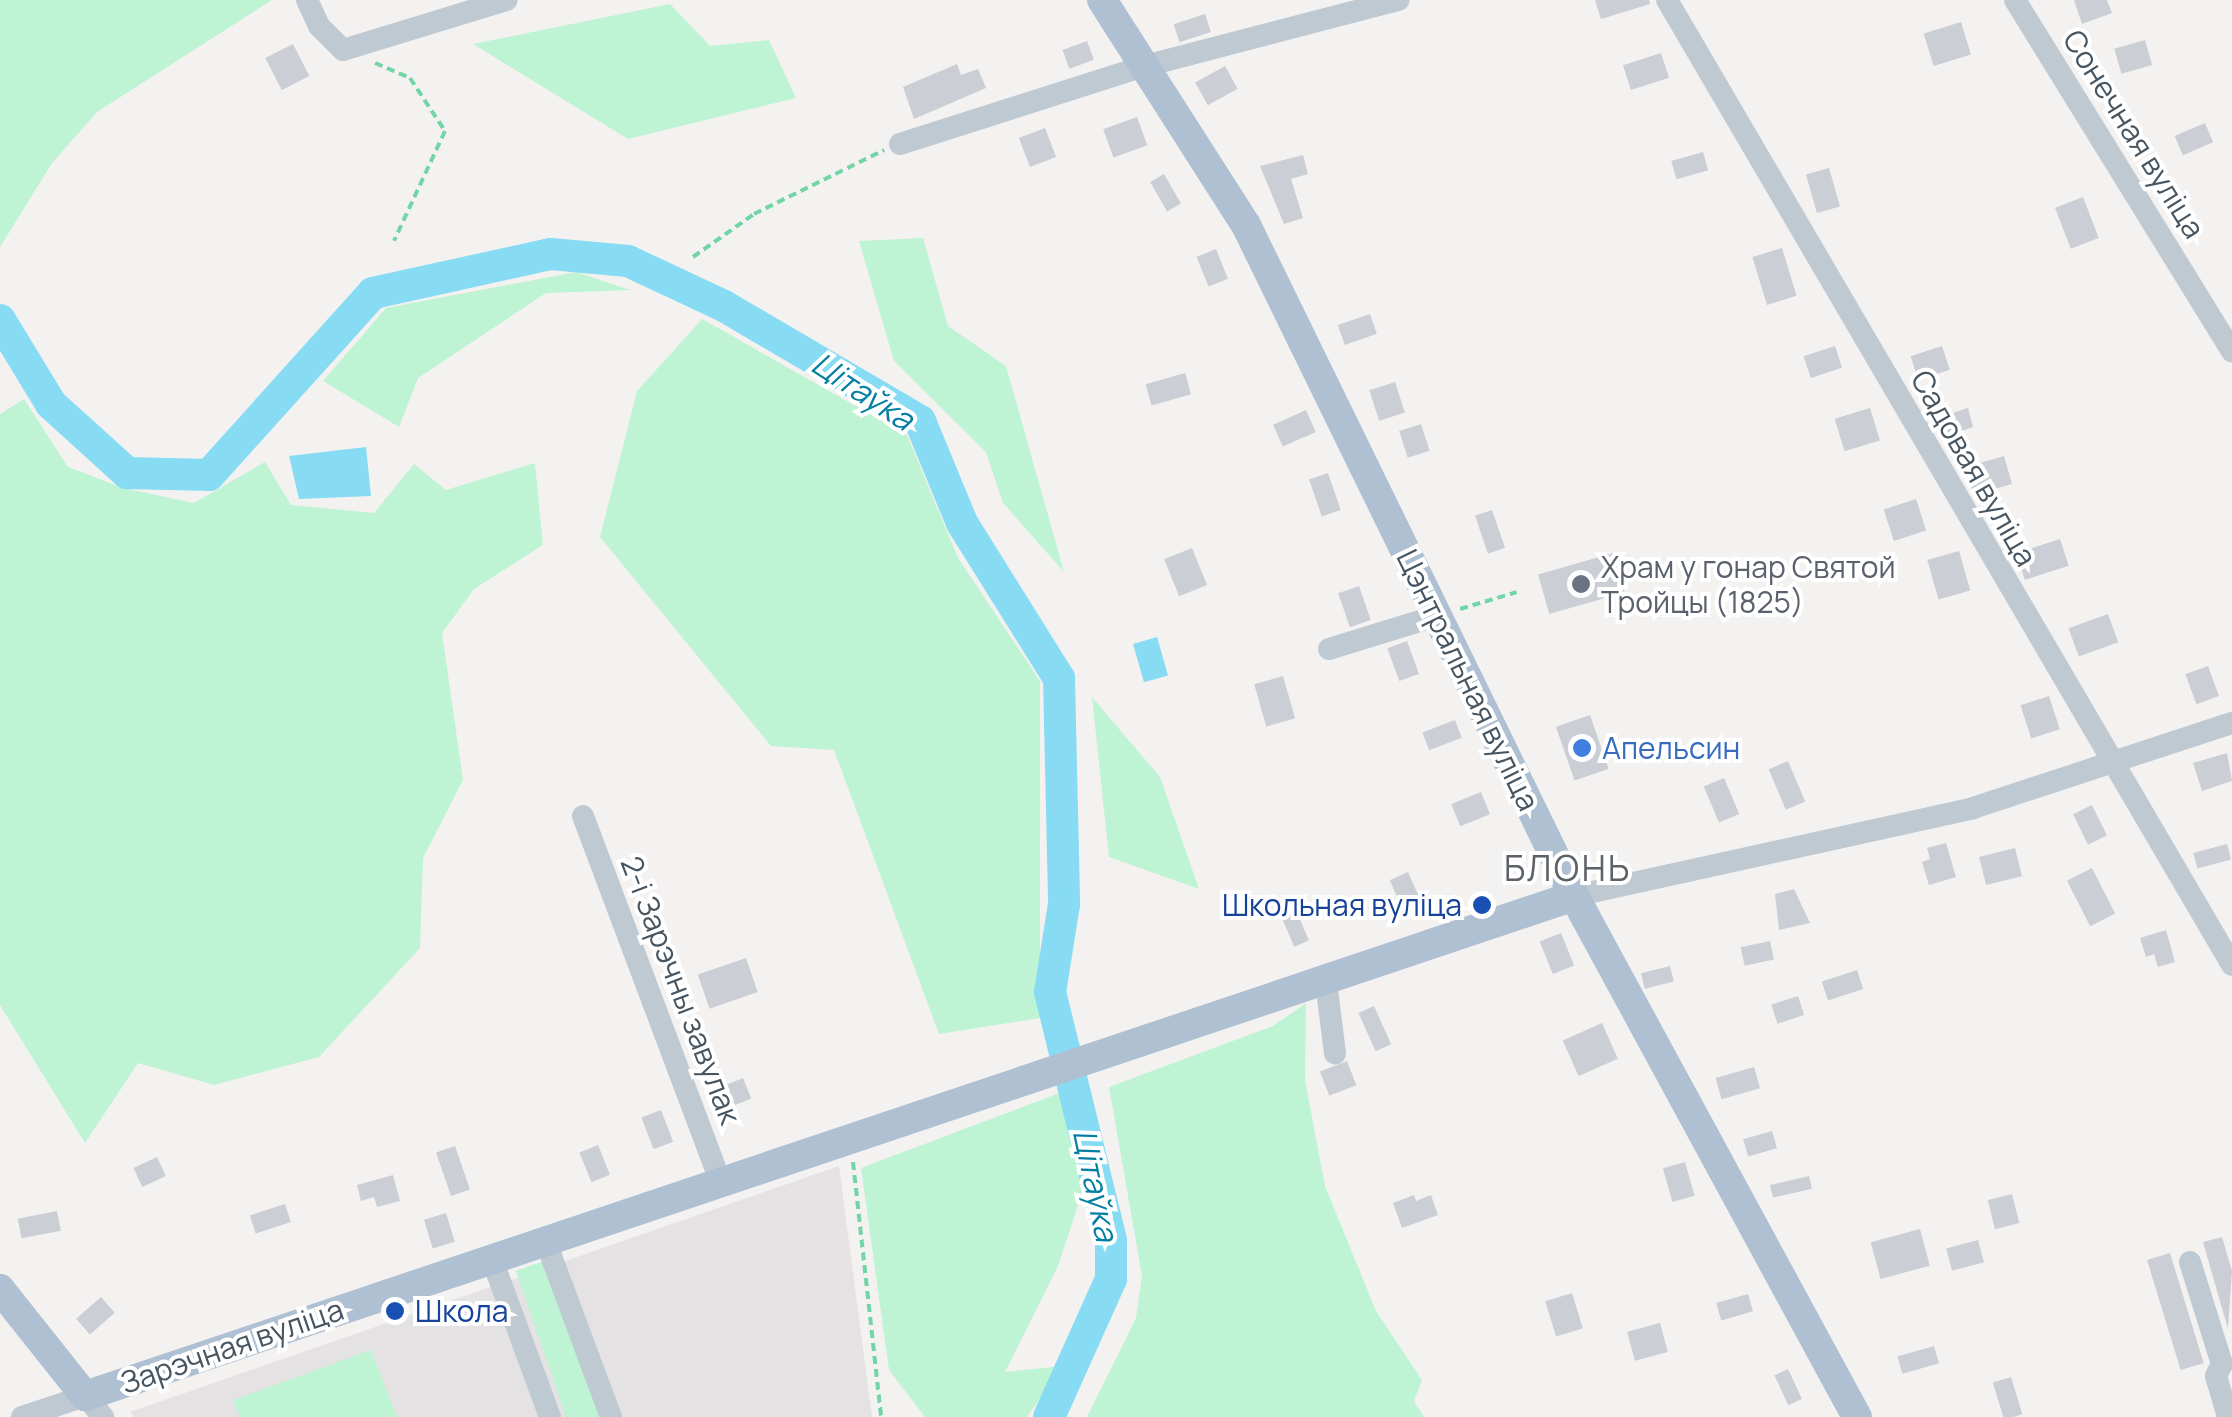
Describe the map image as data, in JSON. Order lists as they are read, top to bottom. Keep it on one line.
{"streets":{"main road":["Цэнтральная вуліца","Зарэчная вуліца"],"street":["Сонечная вуліца","Садовая вуліца","2-і Зарэчны завулак"]},"crossings":[["2-і Зарэчны завулак","Зарэчная вуліца"]],"districts":["БЛОНЬ"],"water":["Цітаўка"],"places":["Храм у гонар Святой Тройцы (1825)","Апельсин","Школьная вуліца","Школа"]}
